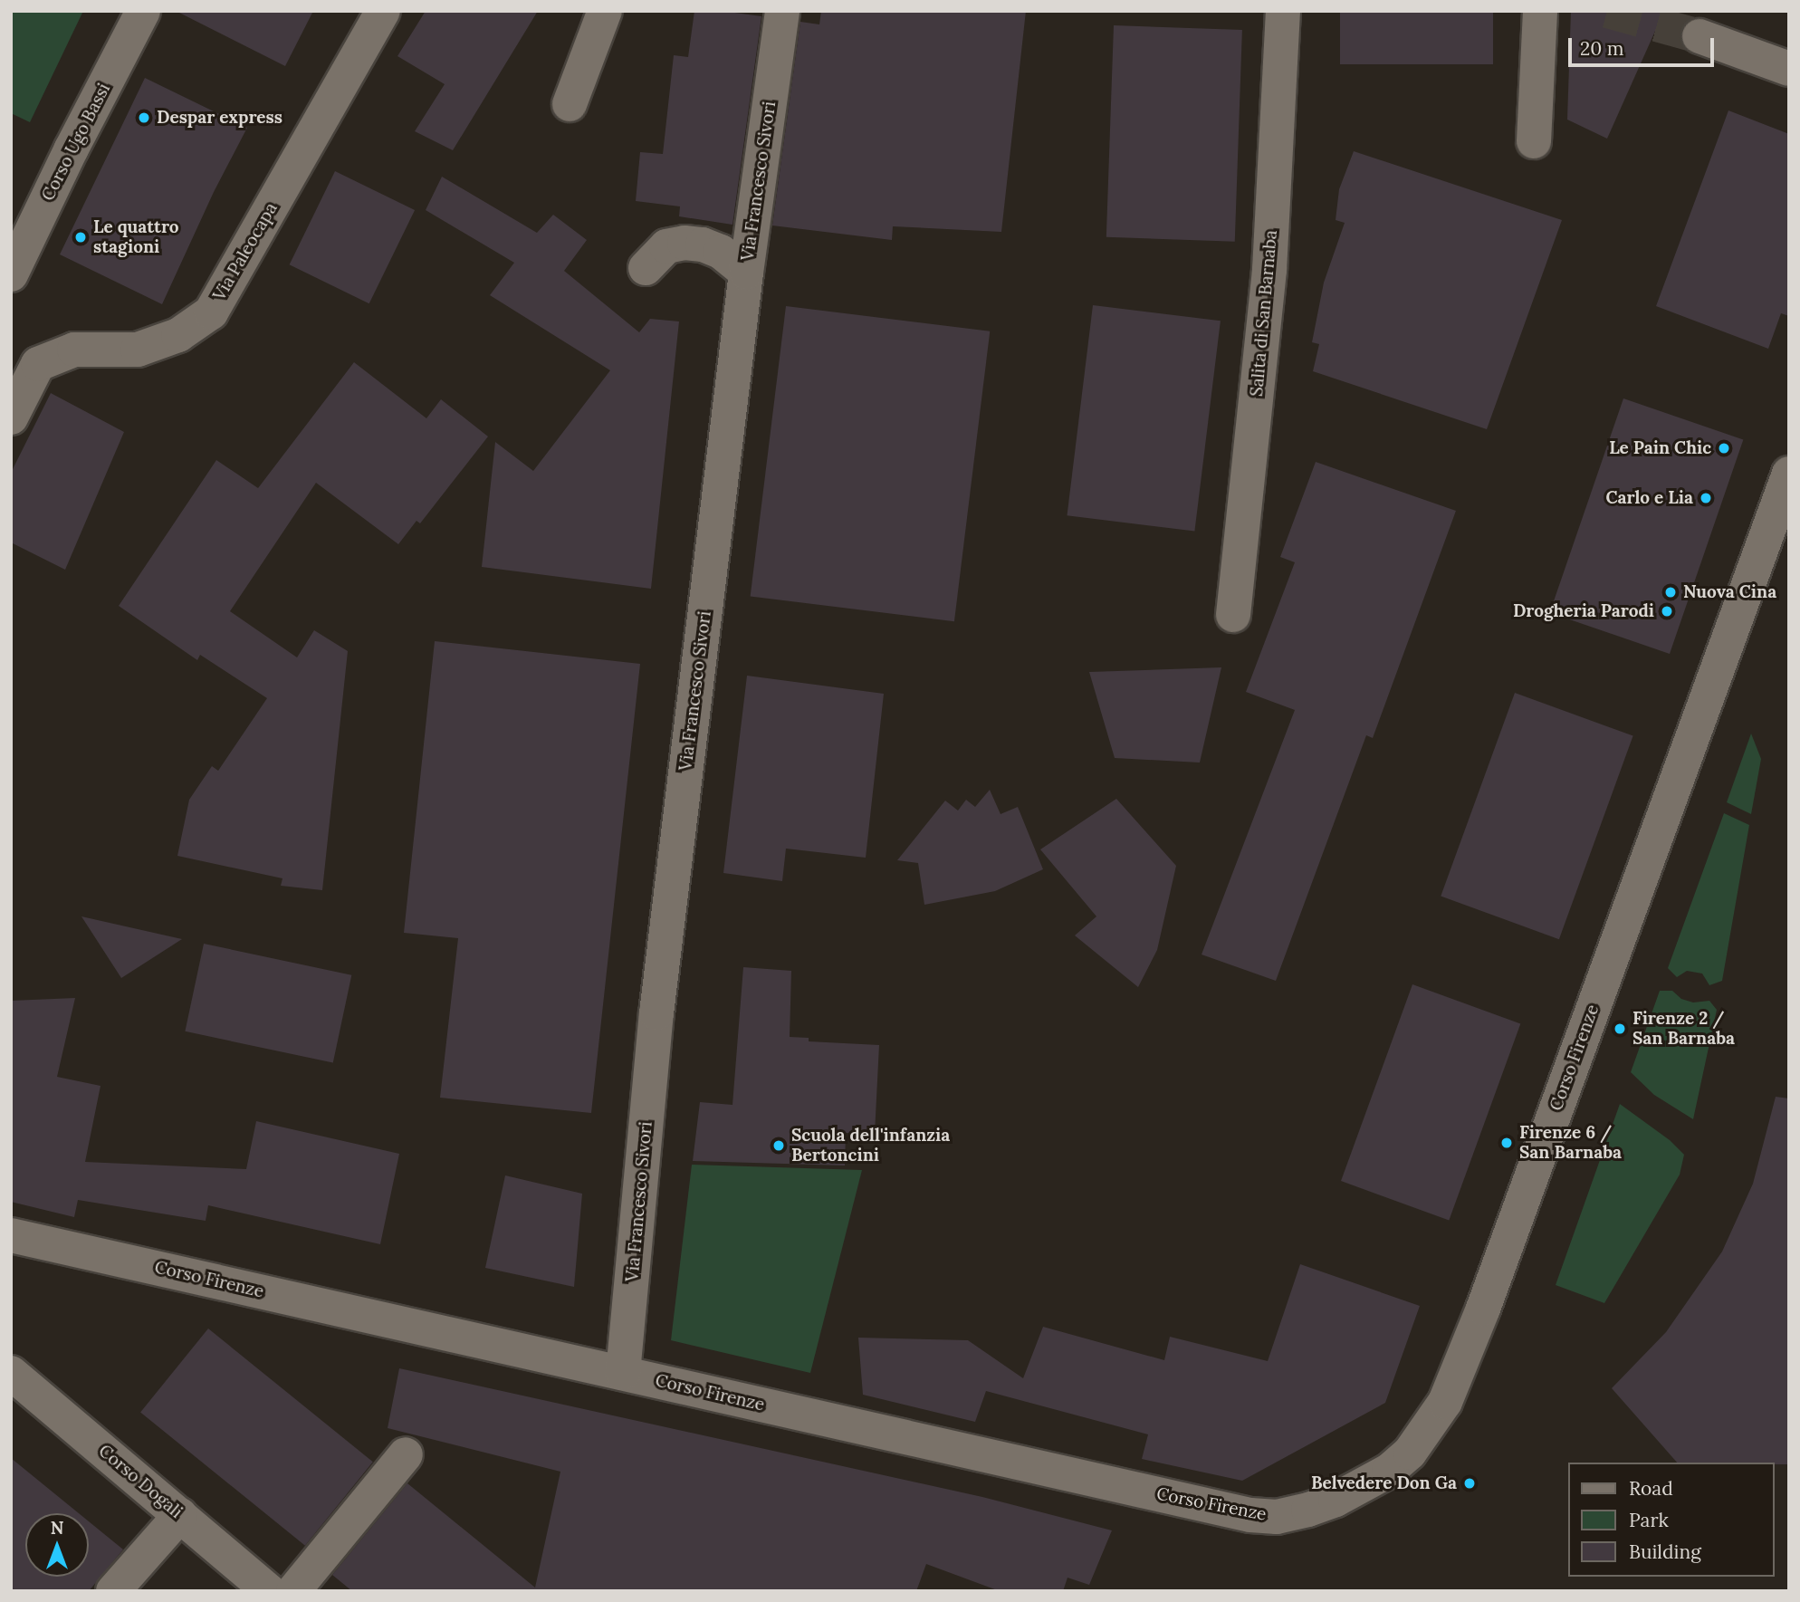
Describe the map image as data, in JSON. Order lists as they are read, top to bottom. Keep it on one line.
{"streets":{"street":["Corso Ugo Bassi","Via Francesco Sivori","Via Paleocapa","Salita di San Barnaba","Corso Firenze","Corso Dogali"]},"crossings":[["Via Francesco Sivori","Corso Firenze"]],"places":["Despar express","Le quattro stagioni","Le Pain Chic","Carlo e Lia","Nuova Cina","Drogheria Parodi","Firenze 2 / San Barnaba","Firenze 6 / San Barnaba","Scuola dell'infanzia Bertoncini","Belvedere Don Ga"],"legend":["Road","Park","Building"],"scale_bar":"20 m","north":"top"}
